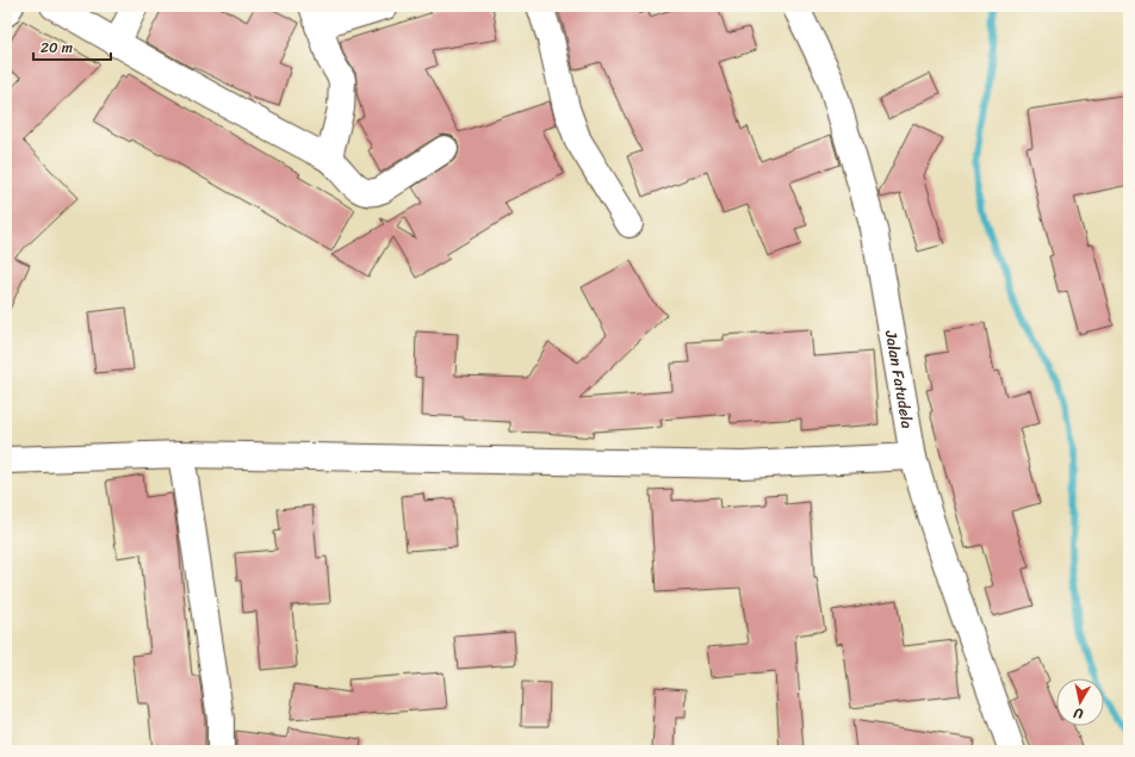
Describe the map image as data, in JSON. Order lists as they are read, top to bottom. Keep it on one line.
{"streets":{"street":["Jalan Fatudela"]},"scale_bar":"20 m","north":"bottom"}
